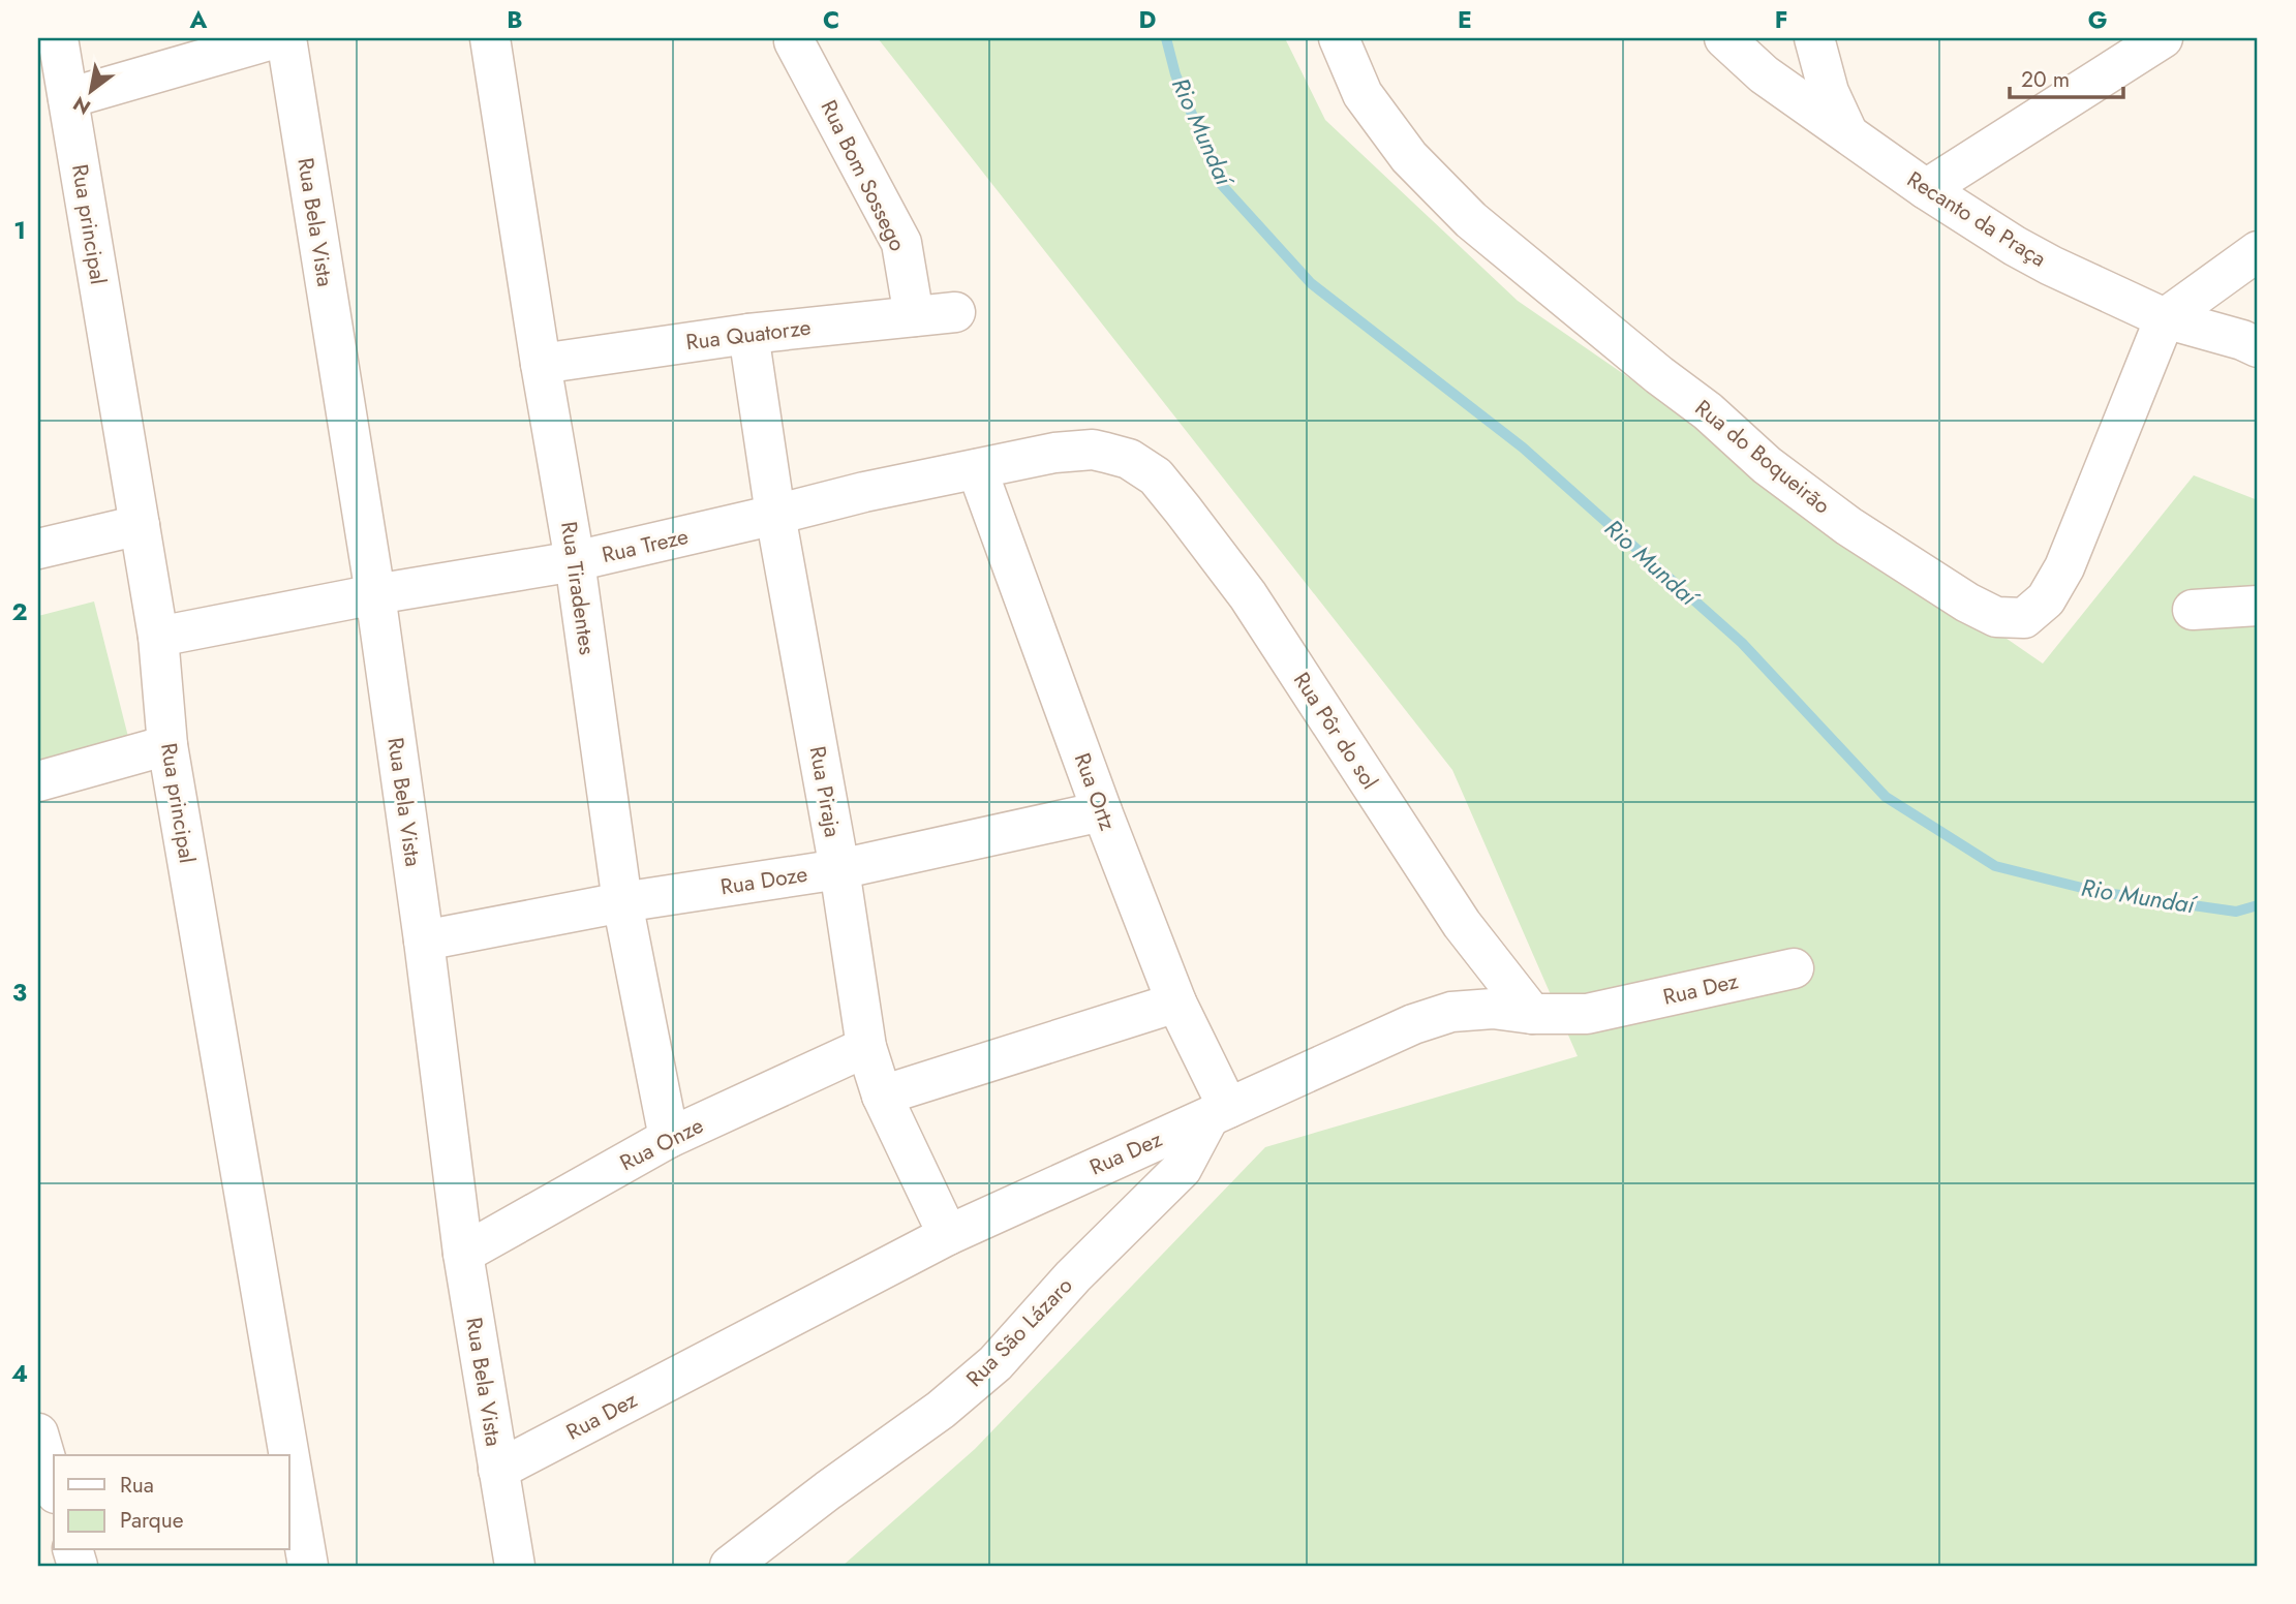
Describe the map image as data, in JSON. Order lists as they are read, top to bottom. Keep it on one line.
{"streets":{"street":["Rua Bom Sossego","Recanto da Praça","Rua Bela Vista","Rua principal","Rua Quatorze","Rua do Boqueirão","Rua Treze","Rua Tiradentes","Rua Pôr do sol","Rua Piraja","Rua Ortz","Rua Doze","Rua Dez","Rua Onze","Rua São Lázaro"]},"crossings":[["Rua Bom Sossego","Rua Quatorze"],["Recanto da Praça","Rua do Boqueirão"],["Rua Bela Vista","Rua Treze"],["Rua Bela Vista","Rua Doze"],["Rua Bela Vista","Rua Dez"],["Rua Bela Vista","Rua Onze"],["Rua principal","Rua Treze"],["Rua Quatorze","Rua Tiradentes"],["Rua Quatorze","Rua Piraja"],["Rua Treze","Rua Tiradentes"],["Rua Treze","Rua Pôr do sol"],["Rua Treze","Rua Piraja"],["Rua Treze","Rua Ortz"],["Rua Tiradentes","Rua Doze"],["Rua Tiradentes","Rua Onze"],["Rua Pôr do sol","Rua Dez"],["Rua Piraja","Rua Doze"],["Rua Piraja","Rua Dez"],["Rua Piraja","Rua Onze"],["Rua Ortz","Rua Doze"],["Rua Ortz","Rua Dez"],["Rua Ortz","Rua São Lázaro"],["Rua Dez","Rua São Lázaro"]],"water":["Rio Mundaí"],"legend":["Rua","Parque"],"scale_bar":"20 m","north":"bottom left","grid":{"columns":["A","B","C","D","E","F","G"],"rows":["1","2","3","4"]}}
